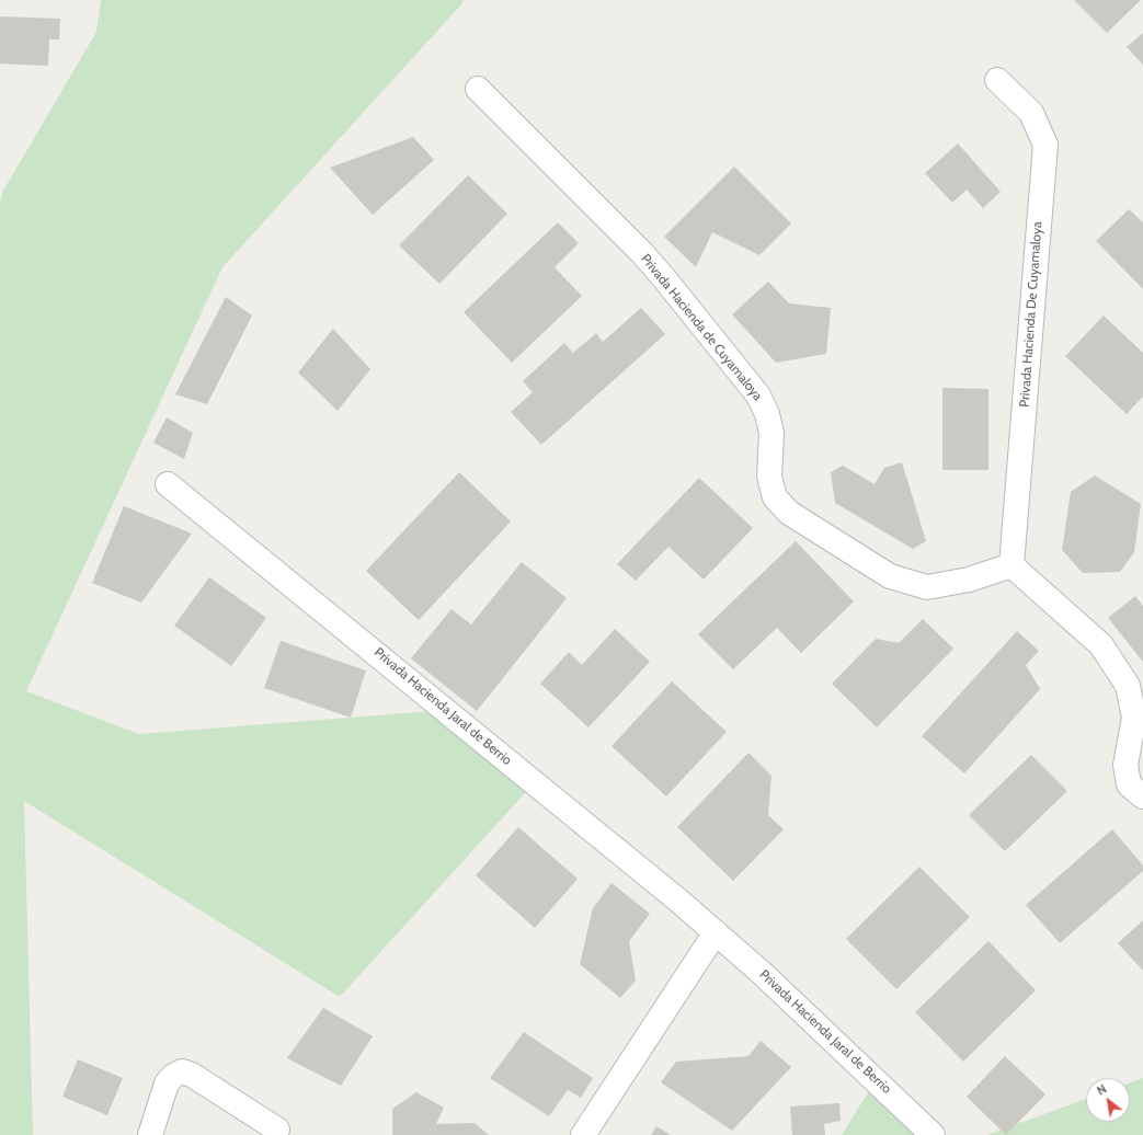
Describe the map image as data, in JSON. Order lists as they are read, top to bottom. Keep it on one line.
{"streets":{"street":["Privada Hacienda De Cuyamaloya","Privada Hacienda de Cuyamaloya","Privada Hacienda Jaral de Berrio"]},"crossings":[["Privada Hacienda De Cuyamaloya","Privada Hacienda de Cuyamaloya"]],"north":"top left"}
